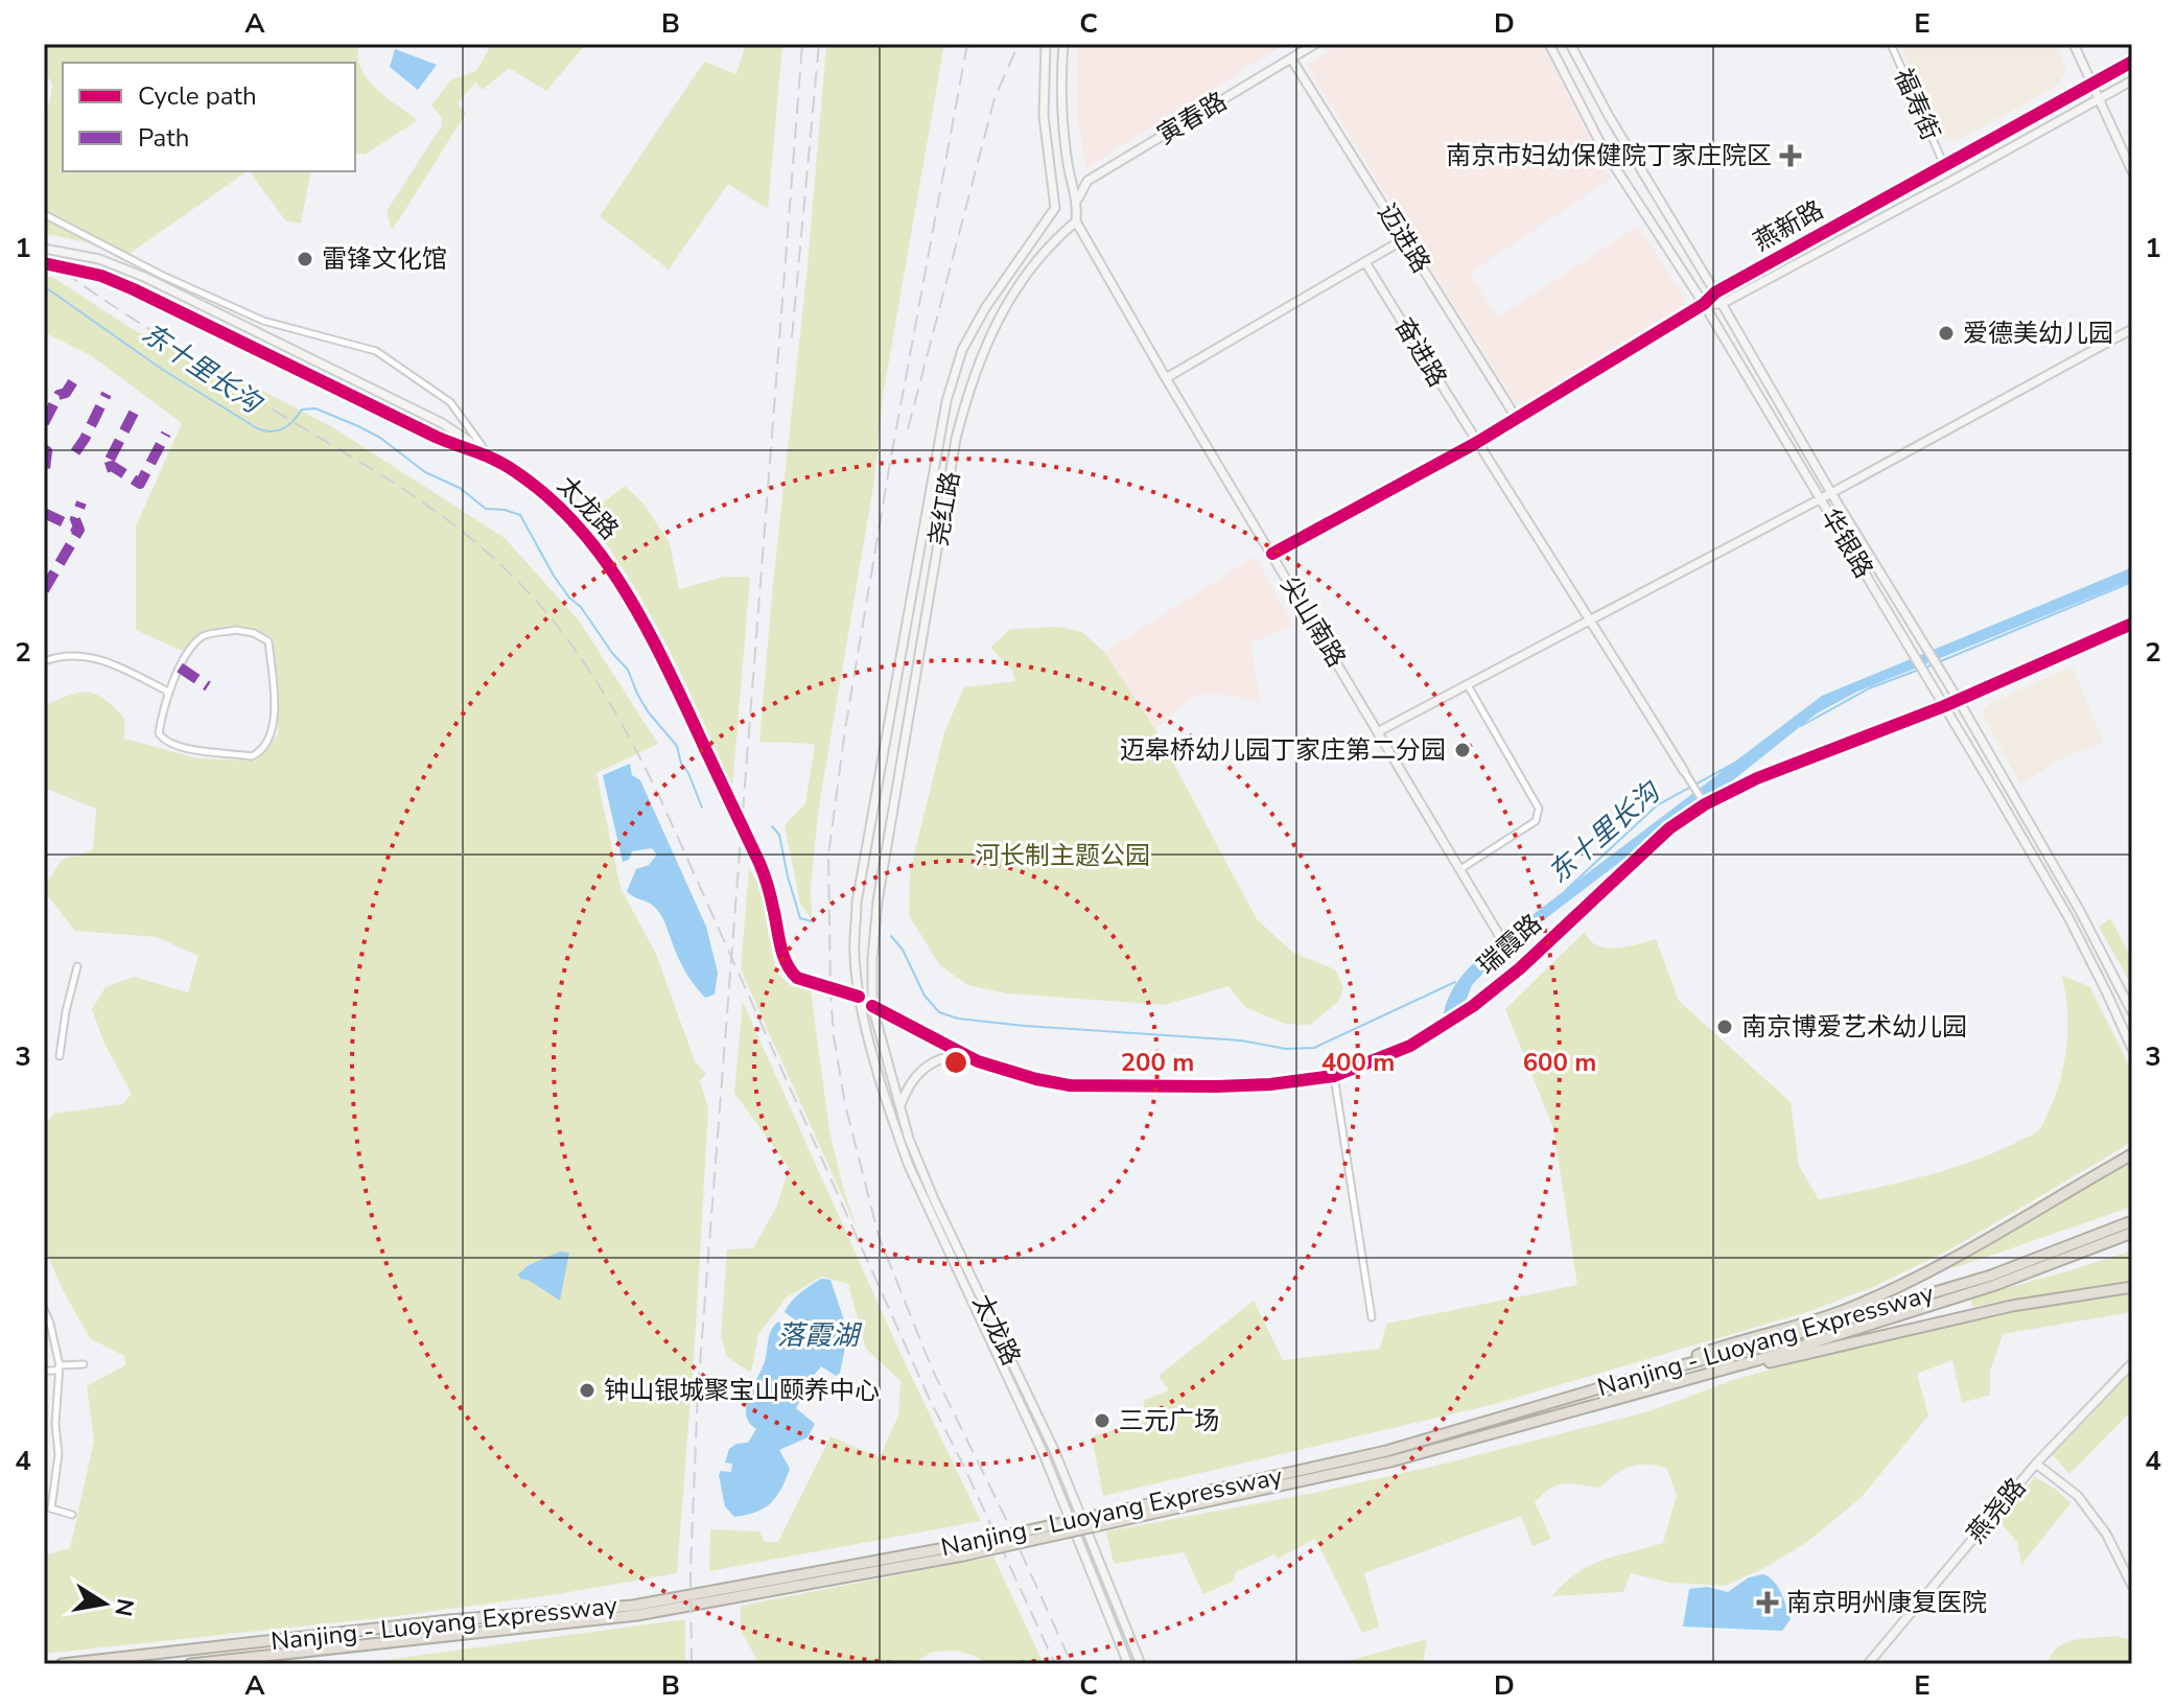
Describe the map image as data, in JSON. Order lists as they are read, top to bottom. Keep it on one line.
{"streets":{"highway":["Nanjing - Luoyang Expressway"],"street":["福寿街","寅春路","燕新路","迈进路","奋进路","太龙路","尧红路","华银路","尖山南路","瑞霞路","燕尧路"]},"crossings":[["福寿街","燕新路"],["寅春路","迈进路"],["燕新路","迈进路"],["燕新路","奋进路"],["燕新路","华银路"],["燕新路","尖山南路"],["太龙路","尧红路"],["太龙路","瑞霞路"],["尧红路","尖山南路"],["尧红路","瑞霞路"],["华银路","瑞霞路"]],"water":["东十里长沟","落霞湖"],"parks":["河长制主题公园"],"places":{"health":["南京市妇幼保健院丁家庄院区","南京明州康复医院"],"other":["雷锋文化馆","爱德美幼儿园","迈皋桥幼儿园丁家庄第二分园","南京博爱艺术幼儿园","钟山银城聚宝山颐养中心","三元广场"]},"legend":["Cycle path","Path"],"north":"right","grid":{"columns":["A","B","C","D","E"],"rows":["1","2","3","4"]},"rings":["200 m","400 m","600 m"]}
